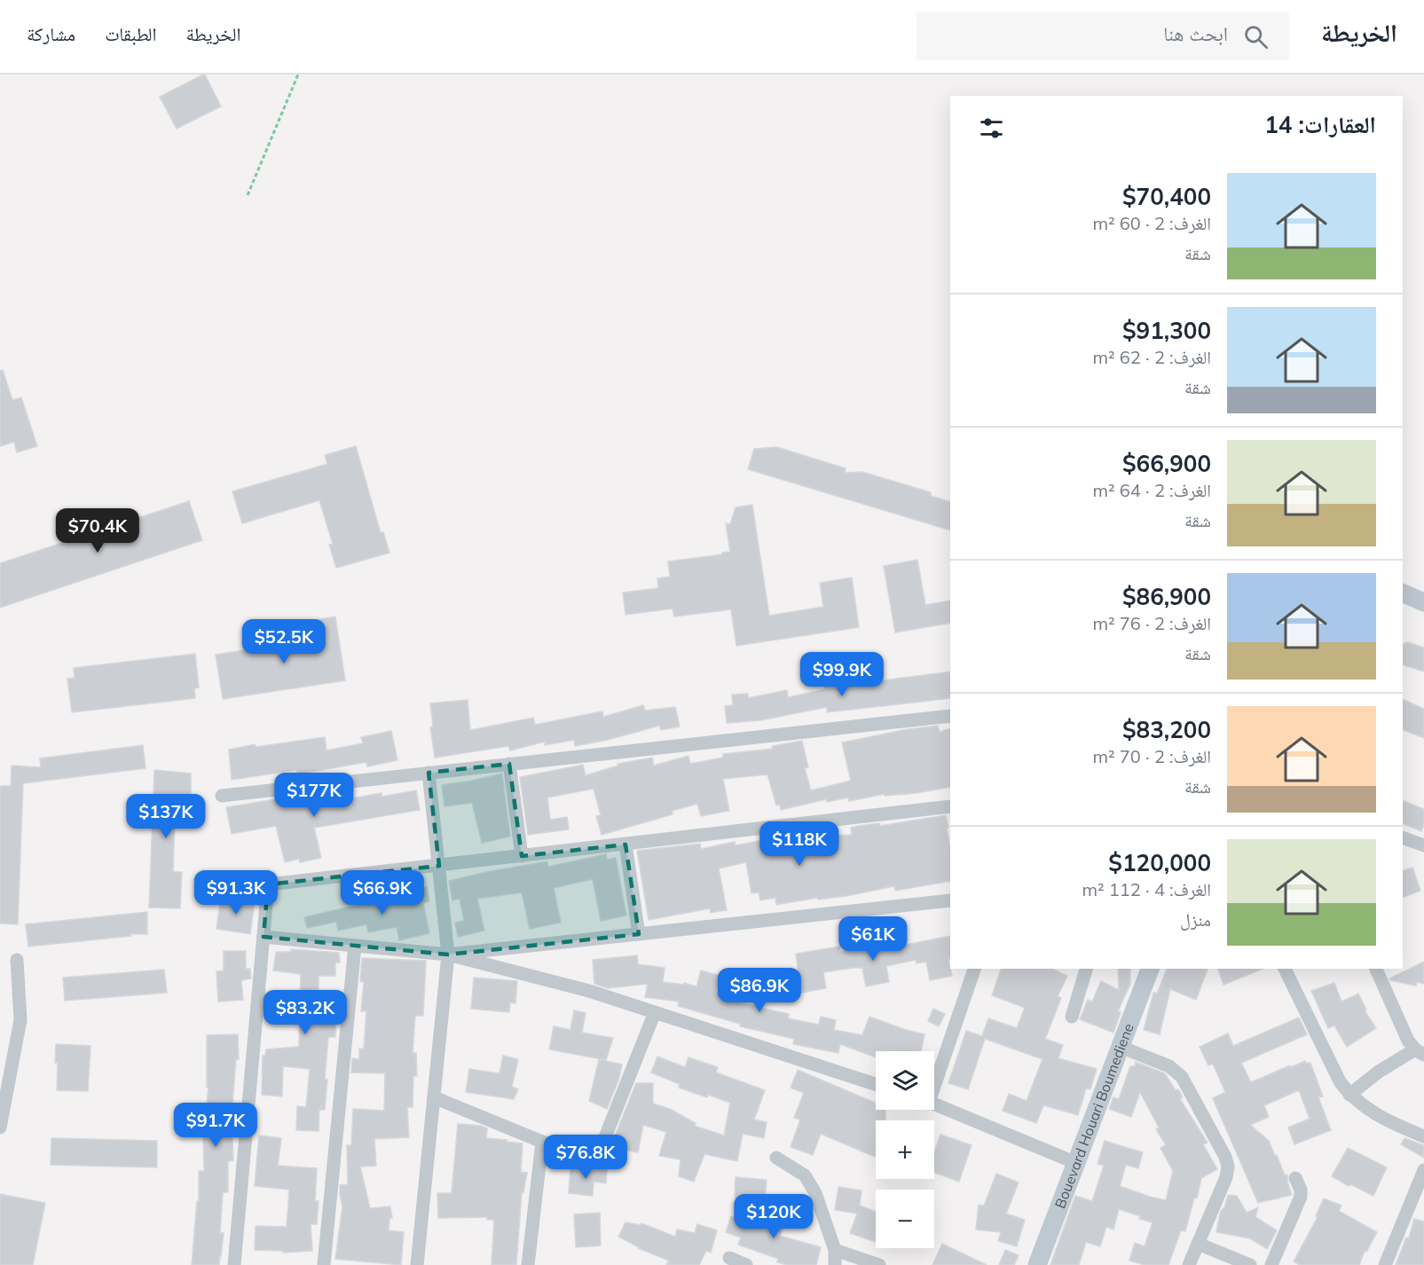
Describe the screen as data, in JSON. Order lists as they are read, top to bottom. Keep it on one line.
{"streets":{"street":["Bouevard Houari Boumediene"]},"page":{"header":"الخريطة","search":"ابحث هنا","nav":["الخريطة","الطبقات","مشاركة"],"heading":"العقارات: 14","list":[{"name":"$70,400","note":"الغرف: 2 · 60 m² · شقة"},{"name":"$91,300","note":"الغرف: 2 · 62 m² · شقة"},{"name":"$66,900","note":"الغرف: 2 · 64 m² · شقة"},{"name":"$86,900","note":"الغرف: 2 · 76 m² · شقة"},{"name":"$83,200","note":"الغرف: 2 · 70 m² · شقة"},{"name":"$120,000","note":"الغرف: 4 · 112 m² · منزل"}],"price":["$70.4K","$52.5K","$99.9K","$177K","$137K","$118K","$91.3K","$66.9K","$61K","$86.9K","$83.2K","$91.7K","$76.8K","$120K"],"map_buttons":["+","−"]}}
